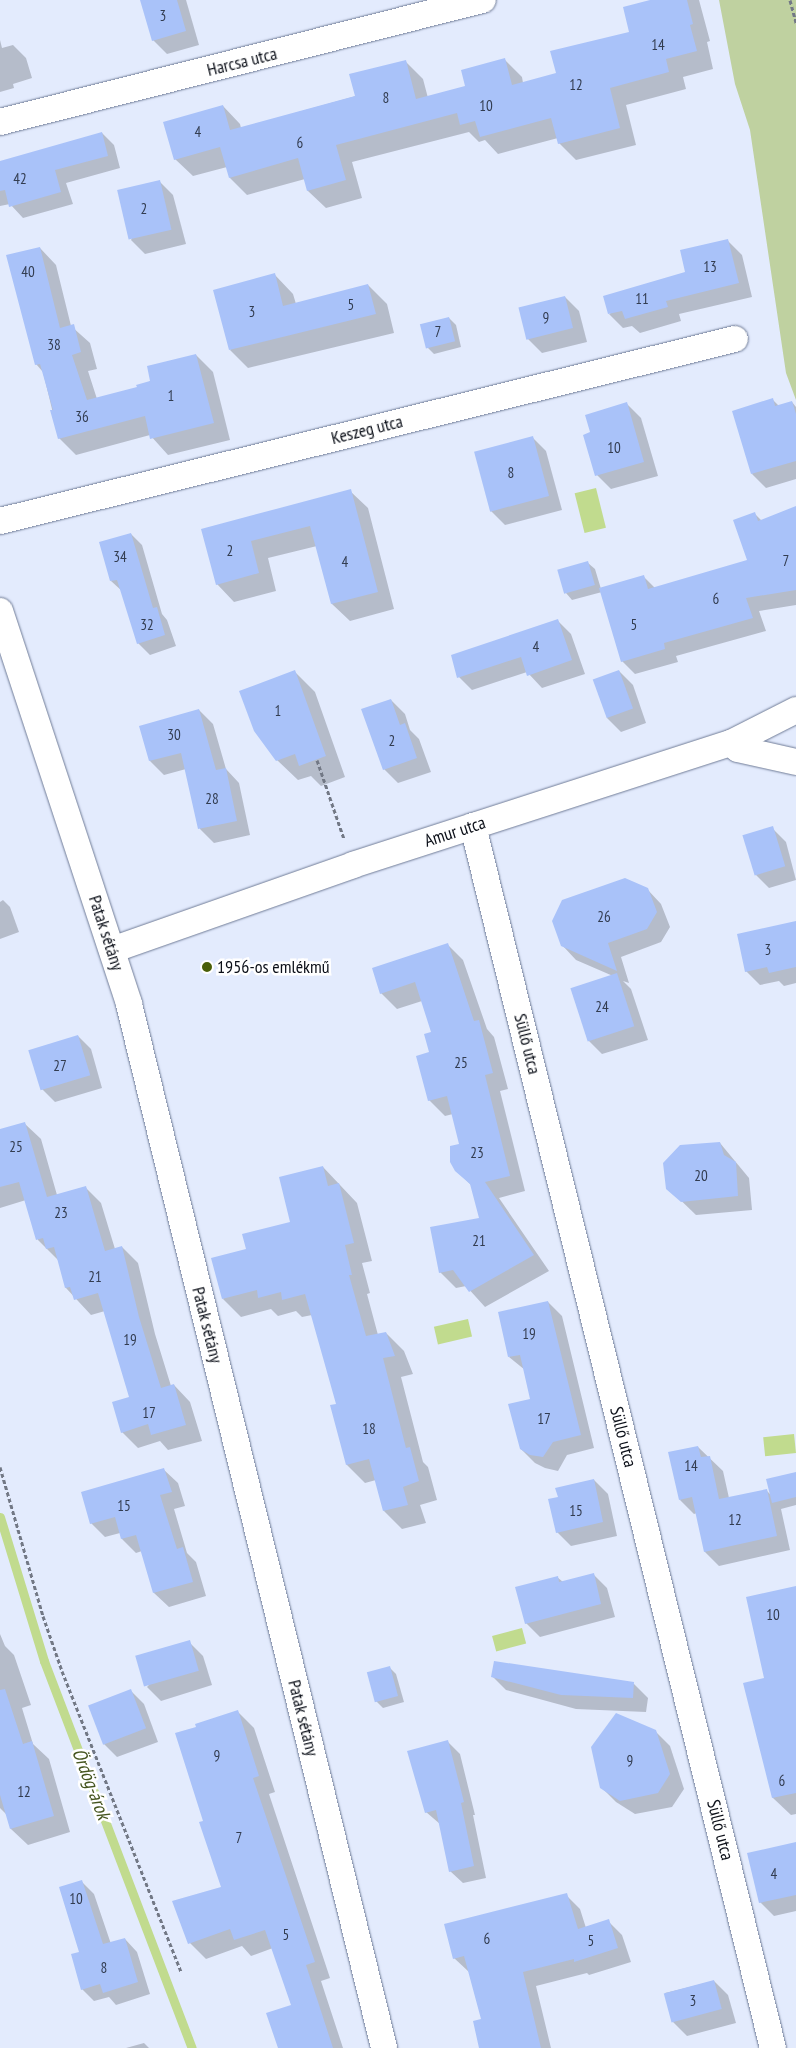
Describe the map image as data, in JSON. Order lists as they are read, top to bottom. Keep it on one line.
{"streets":{"street":["Harcsa utca","Keszeg utca","Amur utca","Patak sétány","Süllő utca"]},"crossings":[["Amur utca","Patak sétány"],["Amur utca","Süllő utca"]],"water":["Ördög-árok"],"places":["1956-os emlékmű"],"house_numbers":["3","14","12","8","10","4","6","42","2","13","40","11","5","3","9","7","38","1","36","10","8","2","34","7","4","6","32","5","4","1","30","2","28","26","3","24","25","27","25","23","20","23","21","21","19","19","17","17","18","14","15","15","12","10","9","9","6","12","7","4","10","5","6","5","8","3"]}
